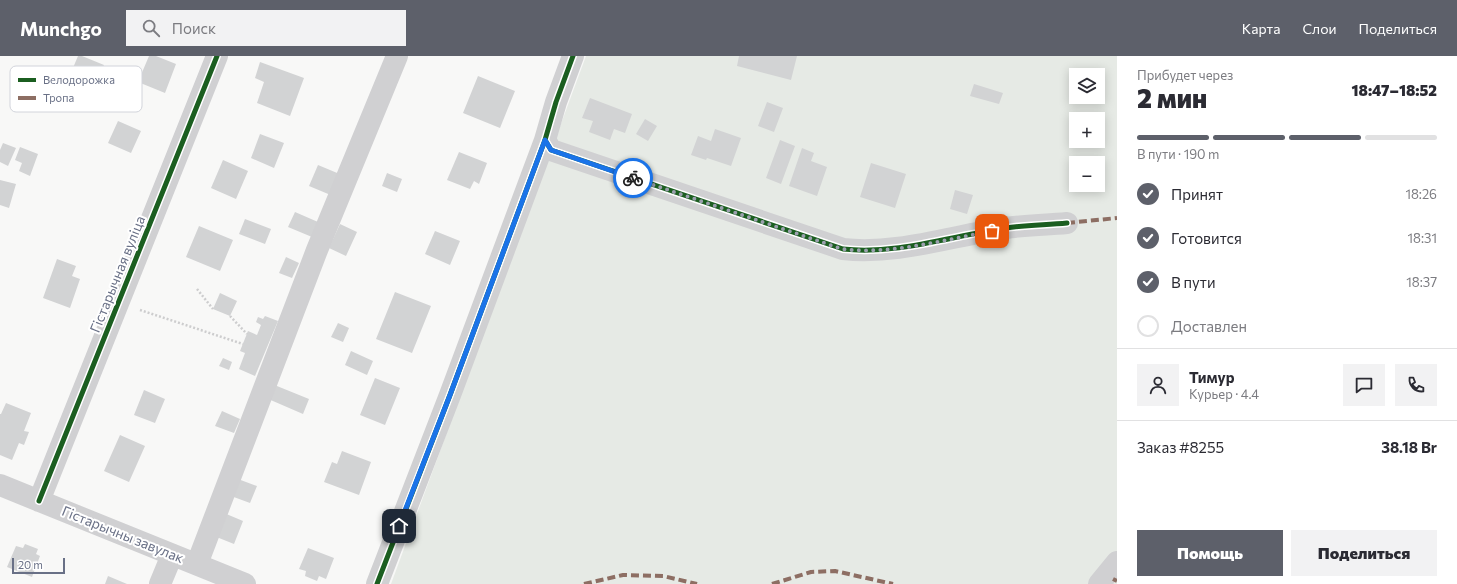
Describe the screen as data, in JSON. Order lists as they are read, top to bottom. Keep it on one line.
{"streets":{"street":["Гістарычная вуліца","Гістарычны завулак"]},"crossings":[["Гістарычная вуліца","Гістарычны завулак"]],"legend":["Велодорожка","Тропа"],"scale_bar":"20 m","page":{"header":"Munchgo","search":"Поиск","nav":["Карта","Слои","Поделиться"],"heading":["2 мин","Прибудет через","18:47–18:52"],"panel":["Тимур","Курьер · 4.4","Заказ #8255","38.18 Br"],"map_buttons":["+","−"],"bar":"В пути · 190 m","list":[["Принят","18:26"],["Готовится","18:31"],["В пути","18:37"],"Доставлен"],"buttons":["Помощь","Поделиться"],"scale":"20 m"}}
